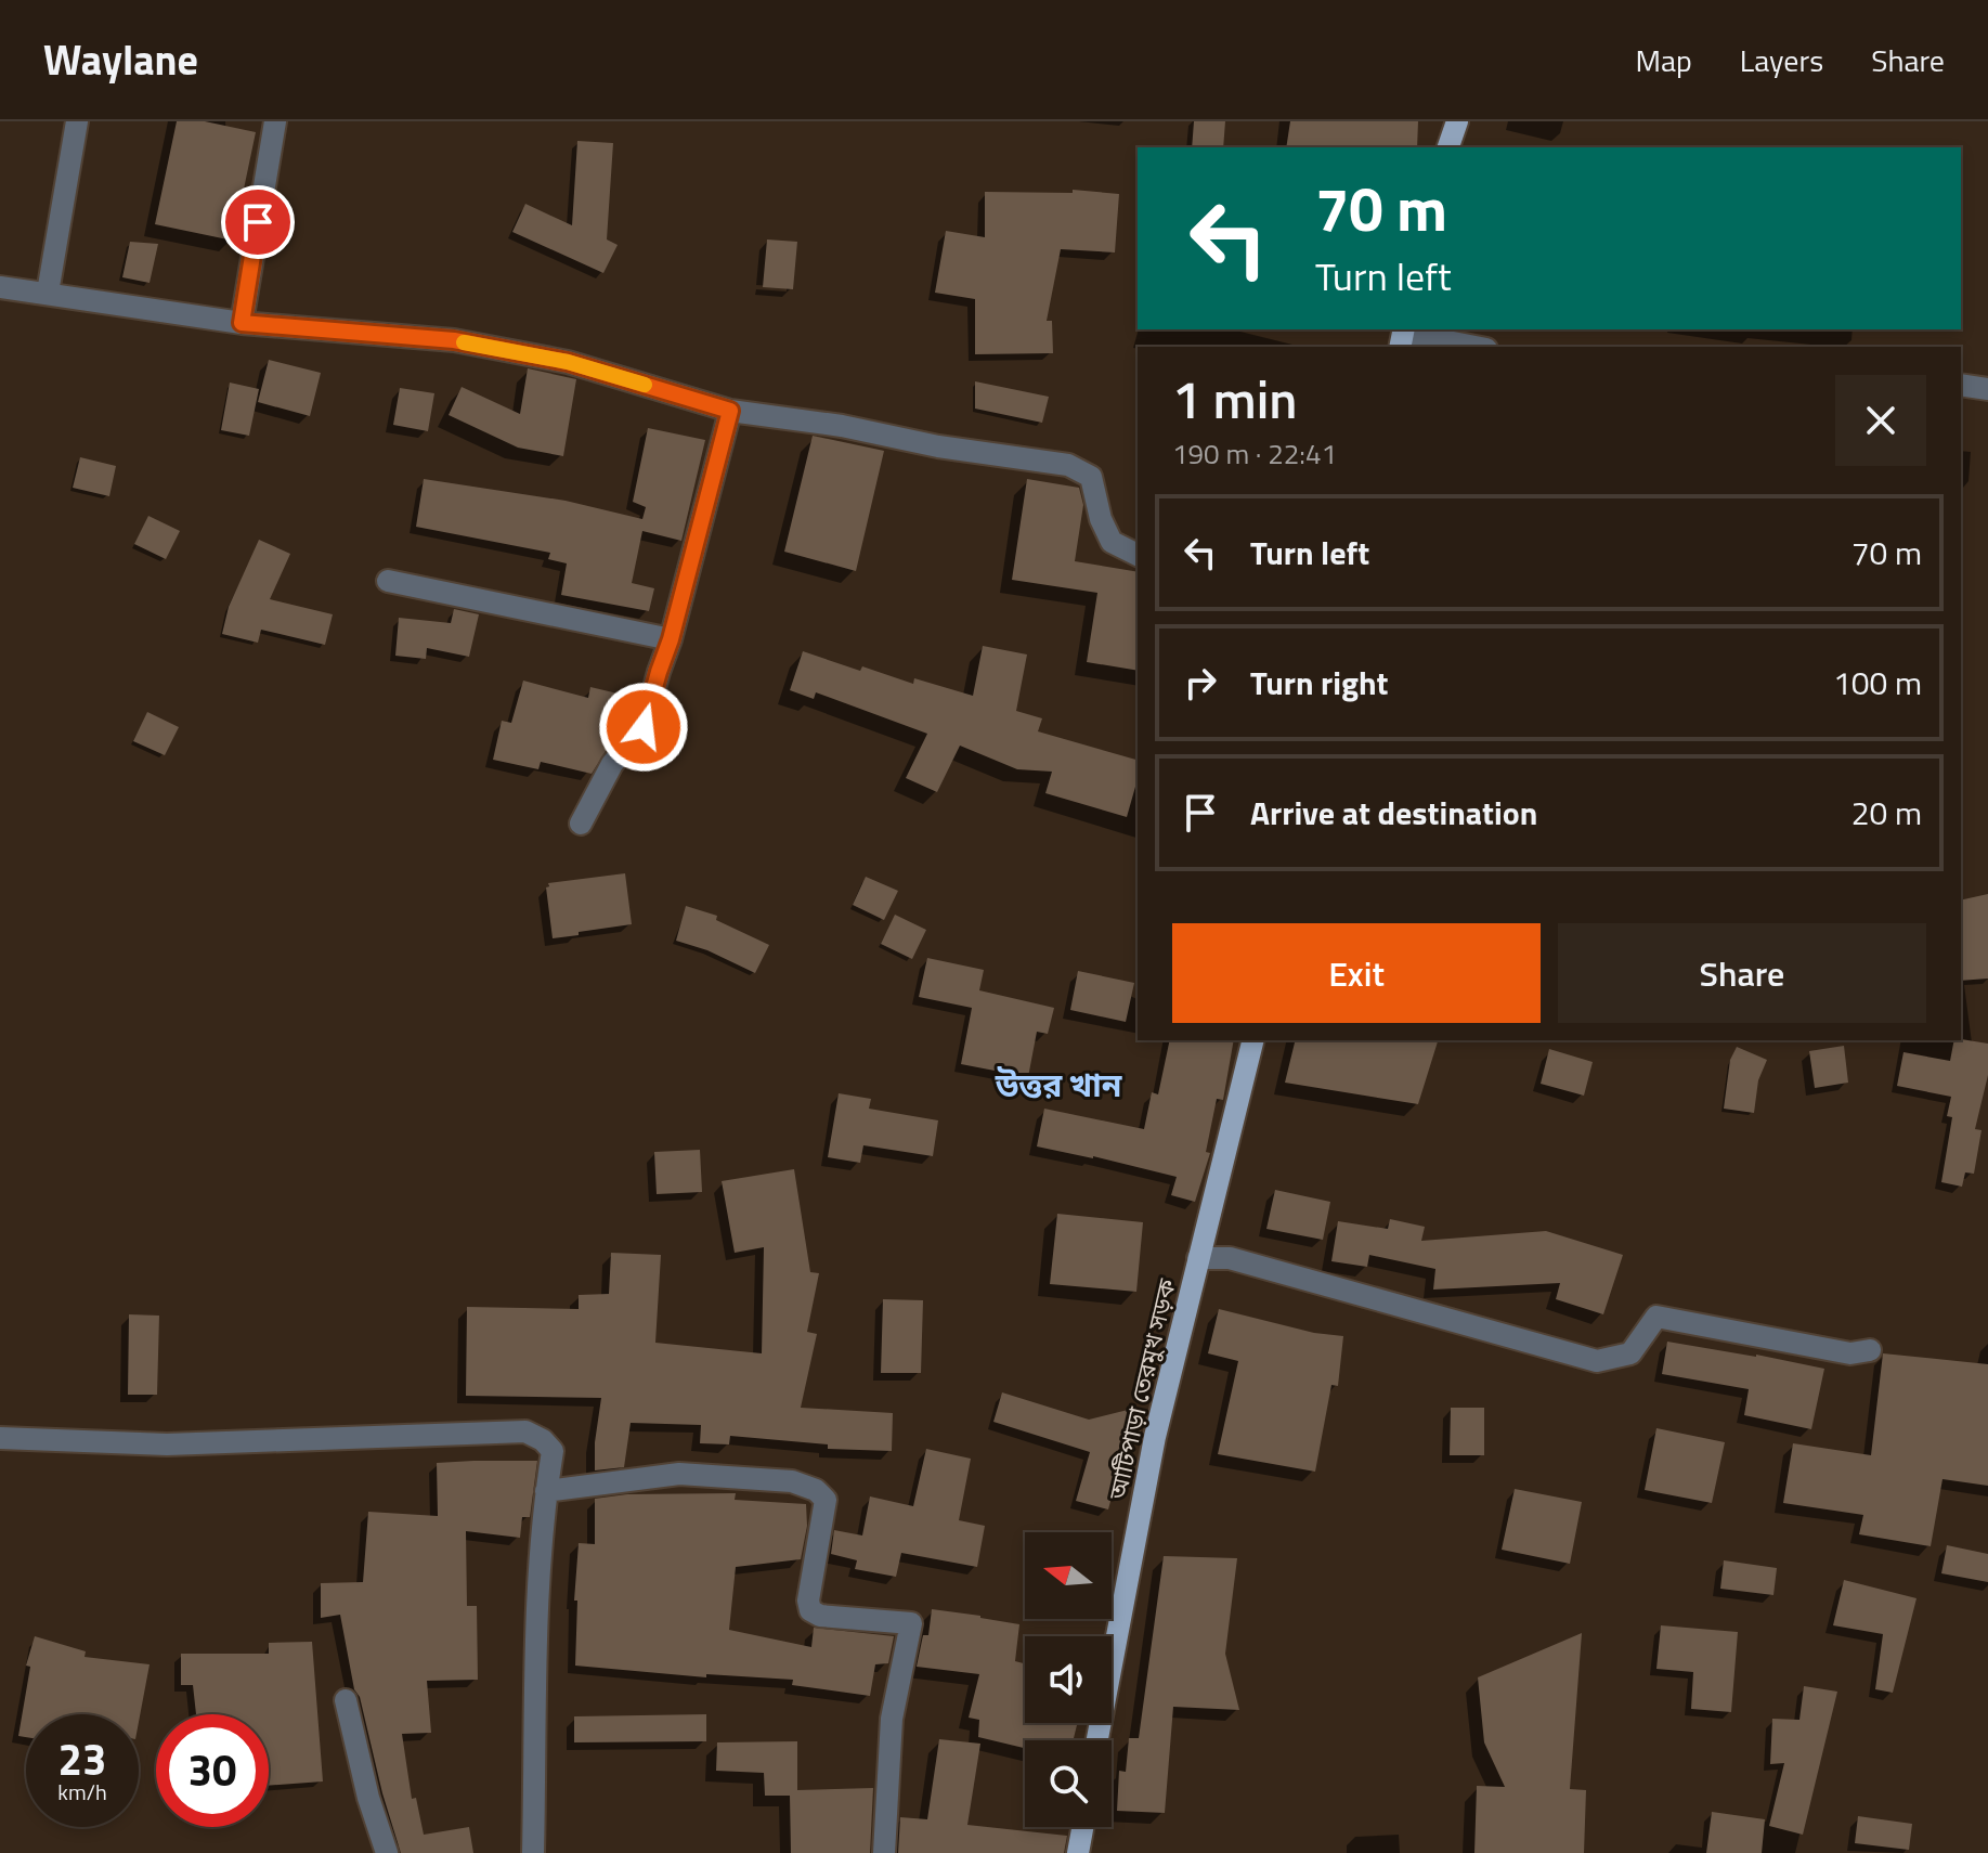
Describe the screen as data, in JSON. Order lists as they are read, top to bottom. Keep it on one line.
{"streets":{"main road":["আটিপাড়া তেরমুখ সড়ক"]},"districts":["উত্তর খান"],"north":"left","page":{"header":"Waylane","nav":["Map","Layers","Share"],"turn":["70 m","Turn left"],"heading":["1 min","190 m · 22:41"],"list":[{"name":"Turn left","value":"70 m"},{"name":"Turn right","value":"100 m"},{"name":"Arrive at destination","value":"20 m"}],"buttons":["Exit","Share"],"speed":"23 km/h","limit":"30"}}
